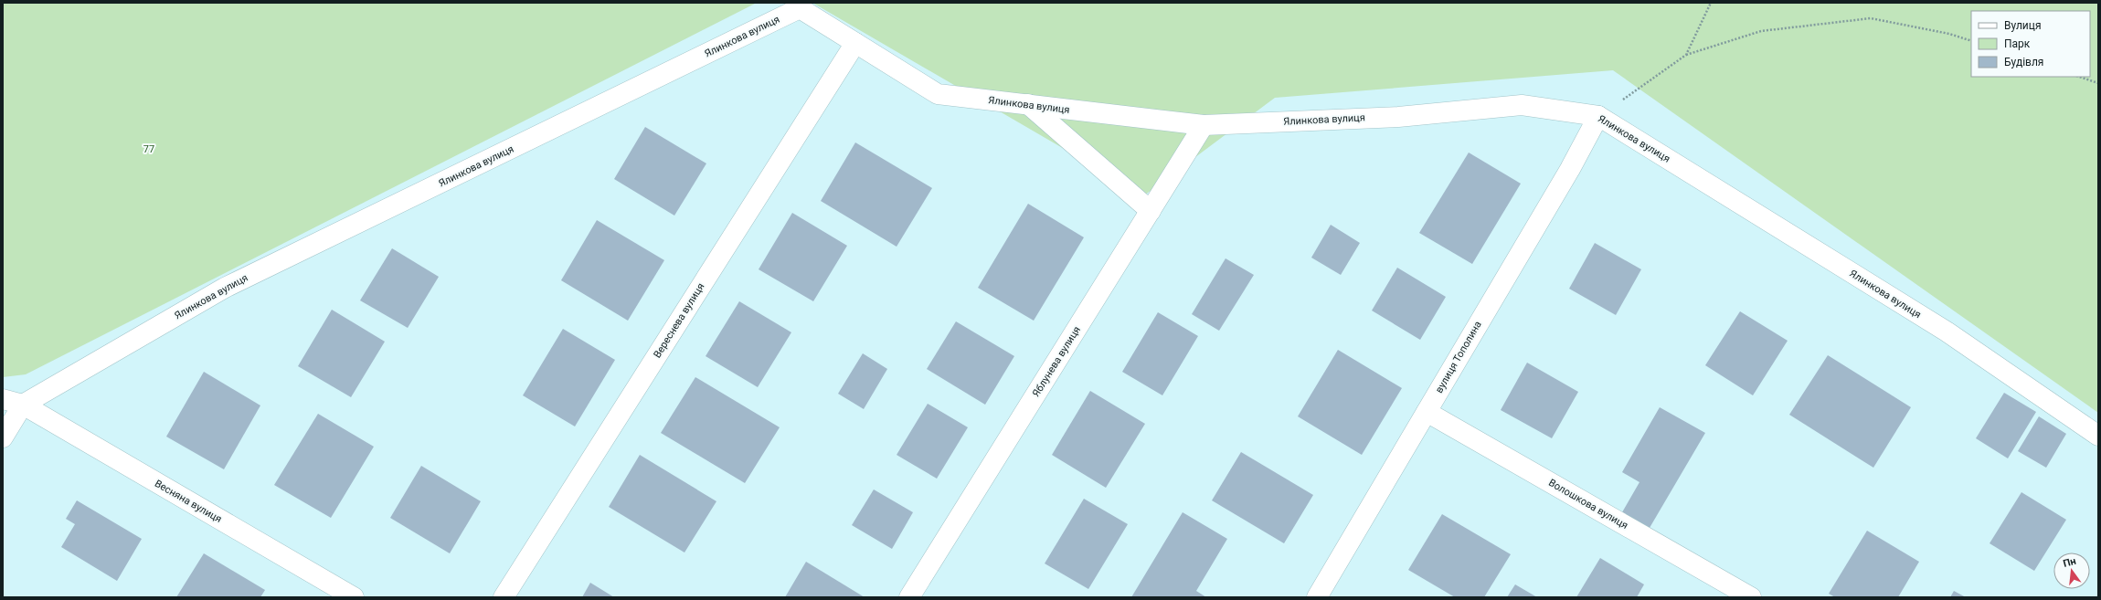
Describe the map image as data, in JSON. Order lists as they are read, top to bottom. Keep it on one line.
{"streets":{"street":["Ялинкова вулиця","Вереснева вулиця","вулиця Тополина","Яблунева вулиця","Весняна вулиця","Волошкова вулиця"]},"crossings":[["Ялинкова вулиця","Вереснева вулиця"],["Ялинкова вулиця","вулиця Тополина"],["Ялинкова вулиця","Яблунева вулиця"],["Ялинкова вулиця","Весняна вулиця"],["вулиця Тополина","Волошкова вулиця"]],"parks":["77"],"legend":["Вулиця","Парк","Будівля"],"north":"top"}
